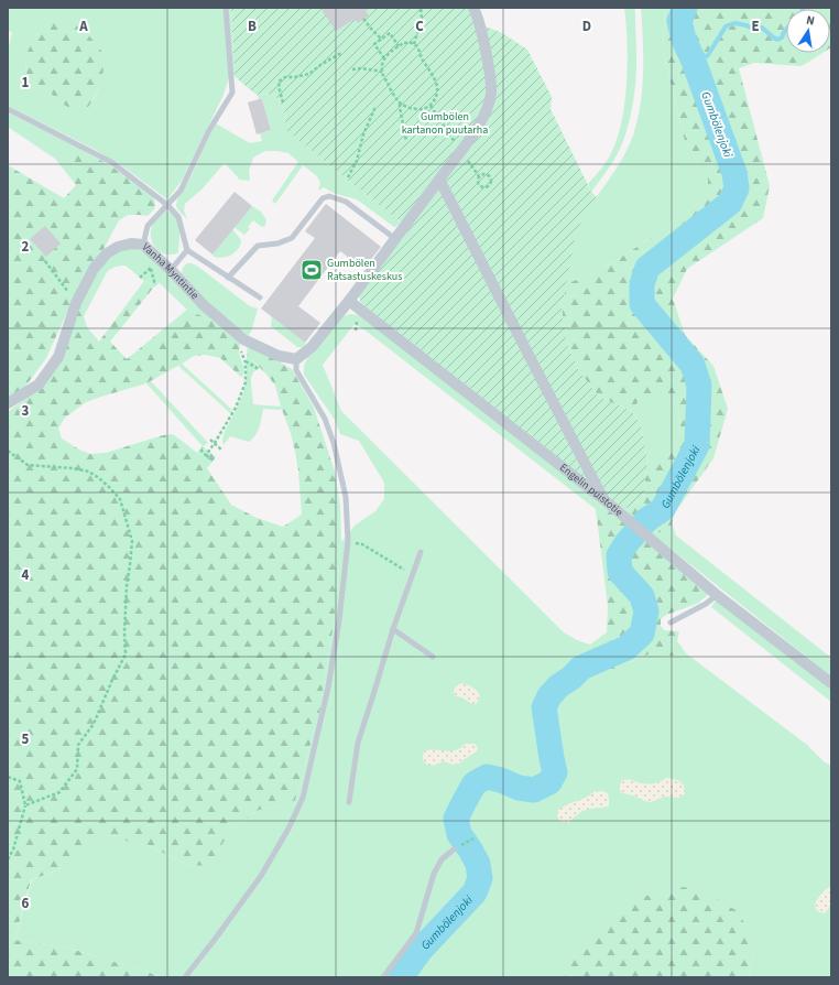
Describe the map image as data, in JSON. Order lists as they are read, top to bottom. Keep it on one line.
{"streets":{"street":["Vanha Myntintie","Engelin puistotie"]},"water":["Gumbölenjoki"],"parks":["Gumbölen kartanon puutarha"],"places":{"sports":["Gumbölen Ratsastuskeskus"]},"north":"top","grid":{"columns":["A","B","C","D","E"],"rows":["1","2","3","4","5","6"]}}
